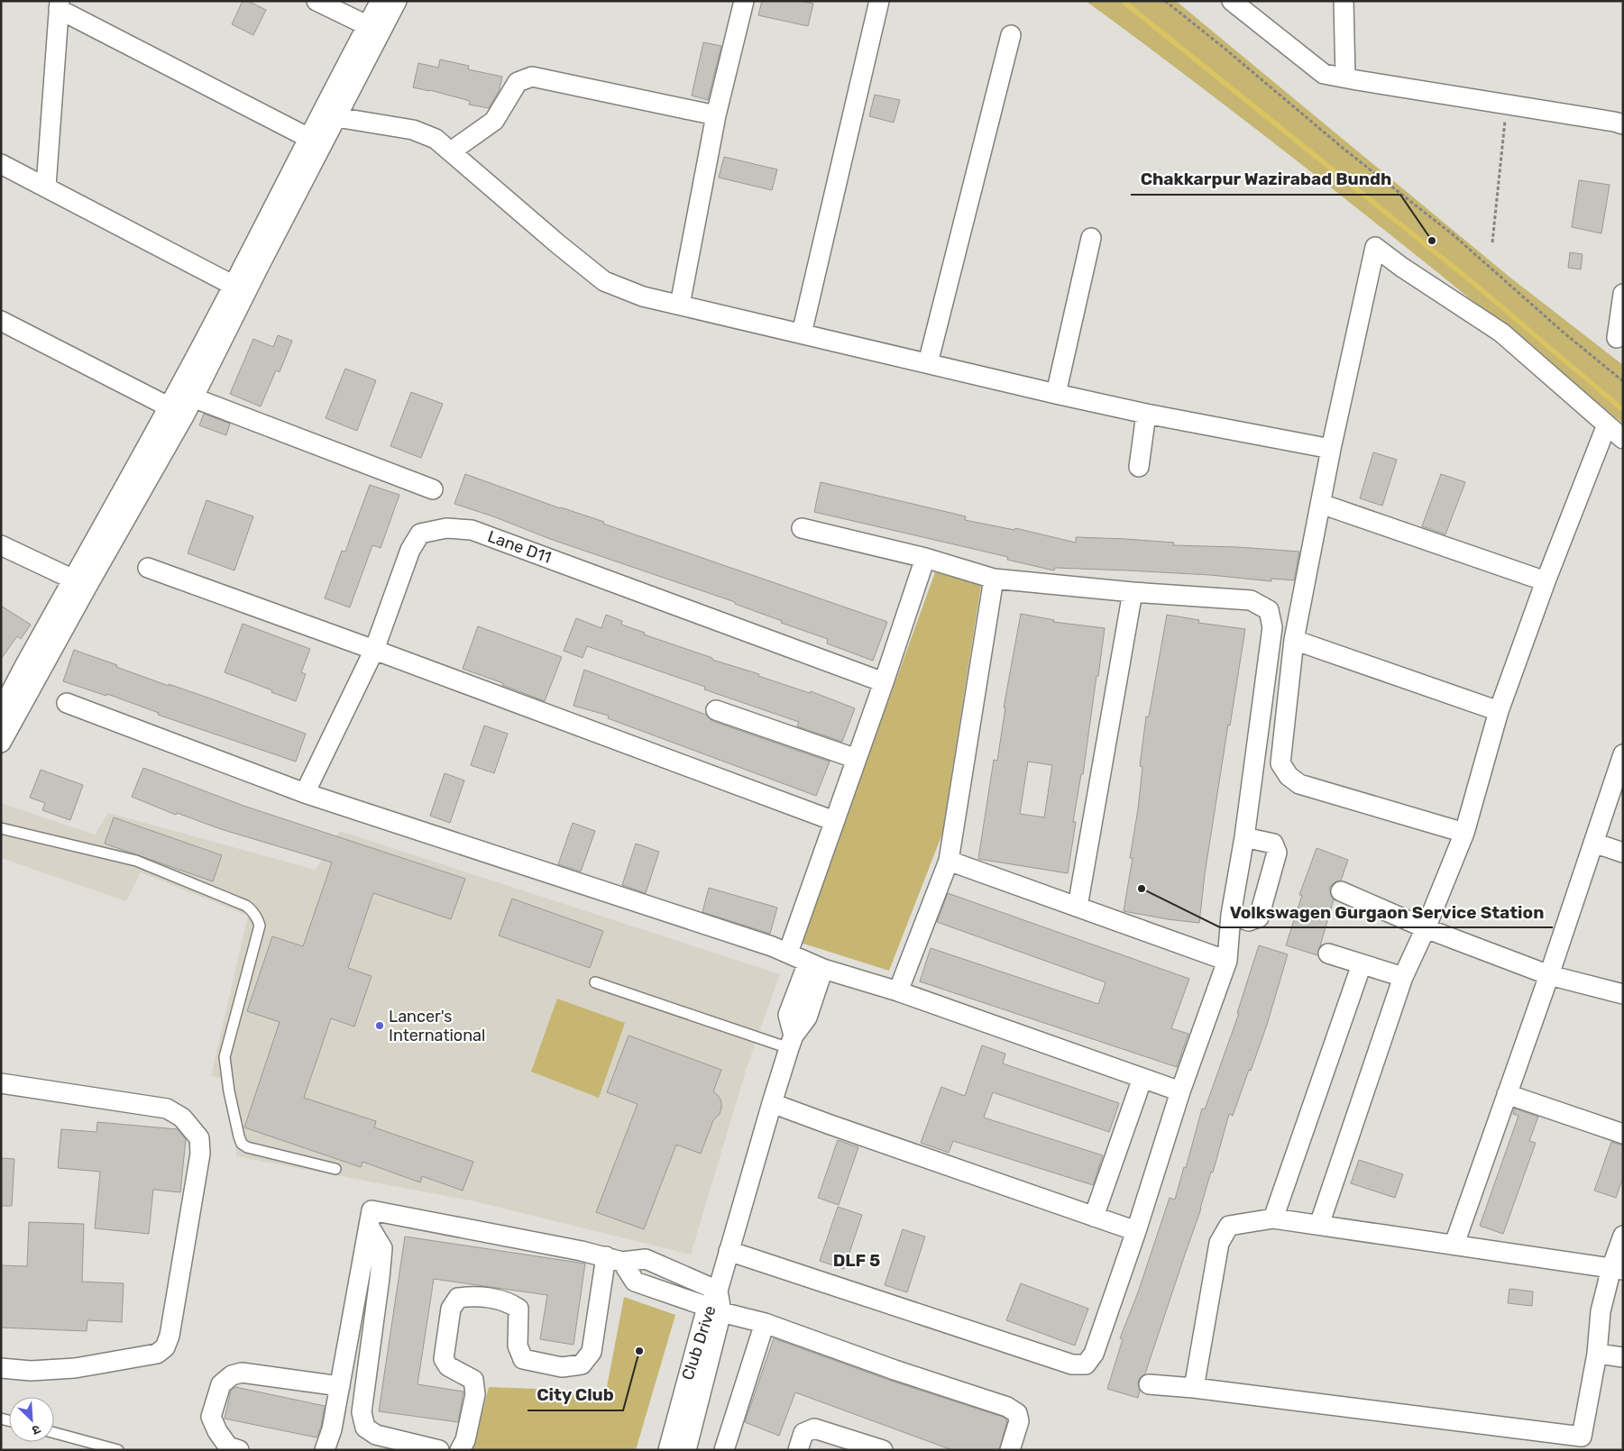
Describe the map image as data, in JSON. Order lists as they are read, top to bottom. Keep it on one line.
{"streets":{"street":["Lane D11","Club Drive"]},"districts":["DLF 5"],"places":["Chakkarpur Wazirabad Bundh","Volkswagen Gurgaon Service Station","Lancer's International","City Club"],"north":"bottom right"}
